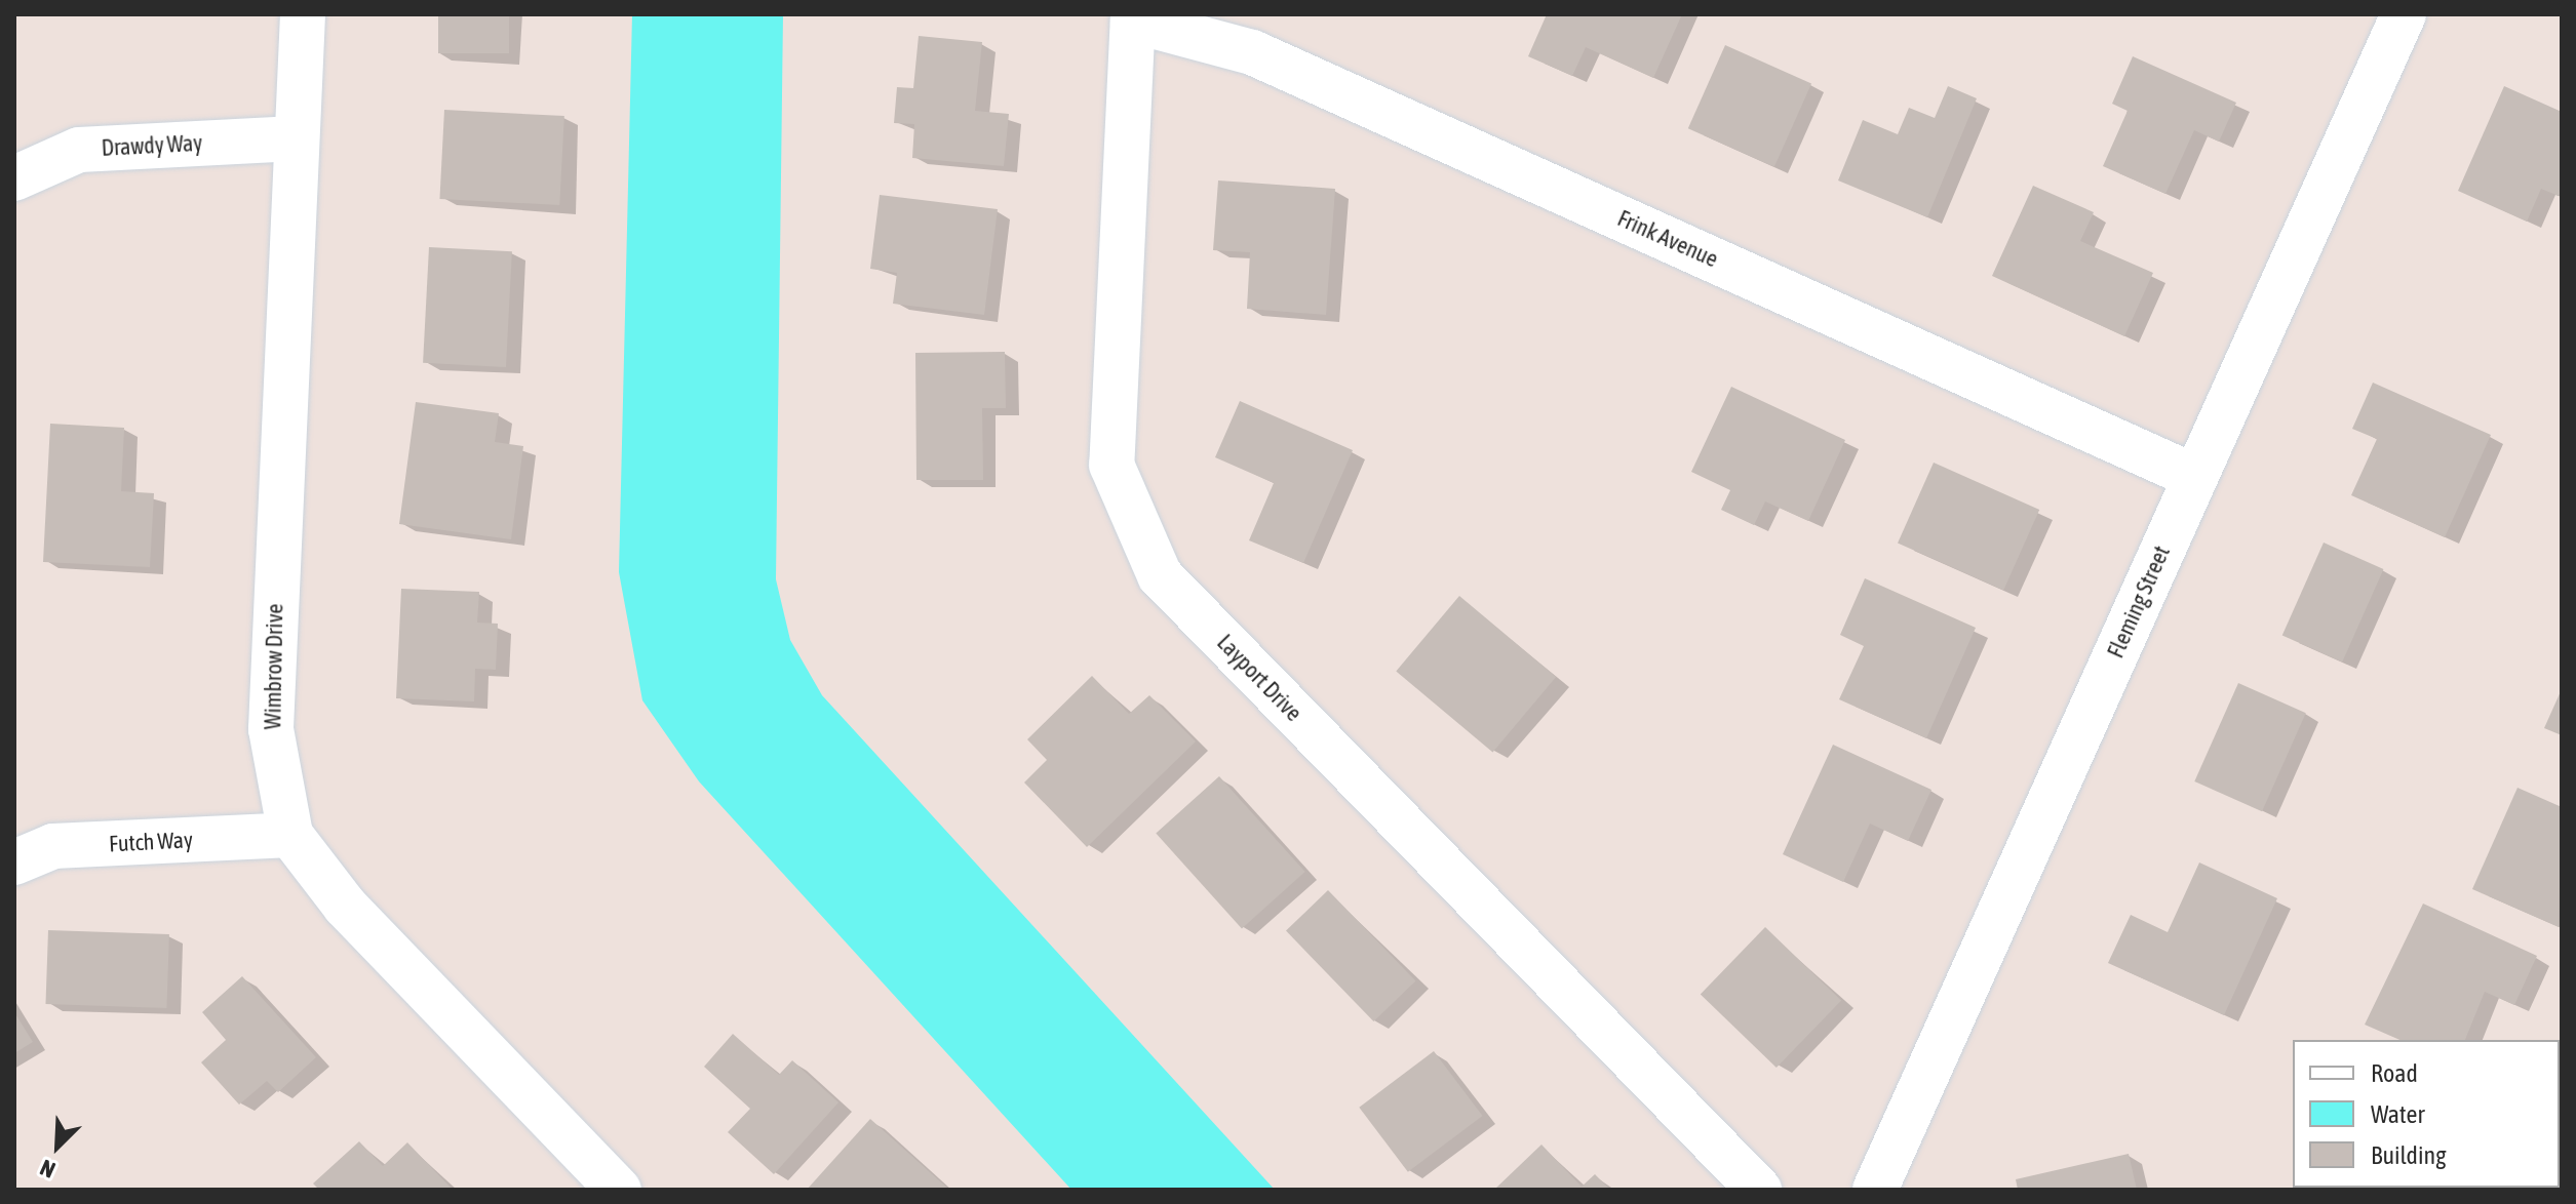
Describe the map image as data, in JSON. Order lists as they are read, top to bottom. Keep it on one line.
{"streets":{"street":["Drawdy Way","Frink Avenue","Fleming Street","Wimbrow Drive","Layport Drive","Futch Way"]},"crossings":[["Drawdy Way","Wimbrow Drive"],["Frink Avenue","Fleming Street"],["Frink Avenue","Layport Drive"],["Wimbrow Drive","Futch Way"]],"legend":["Road","Water","Building"],"north":"bottom left"}
